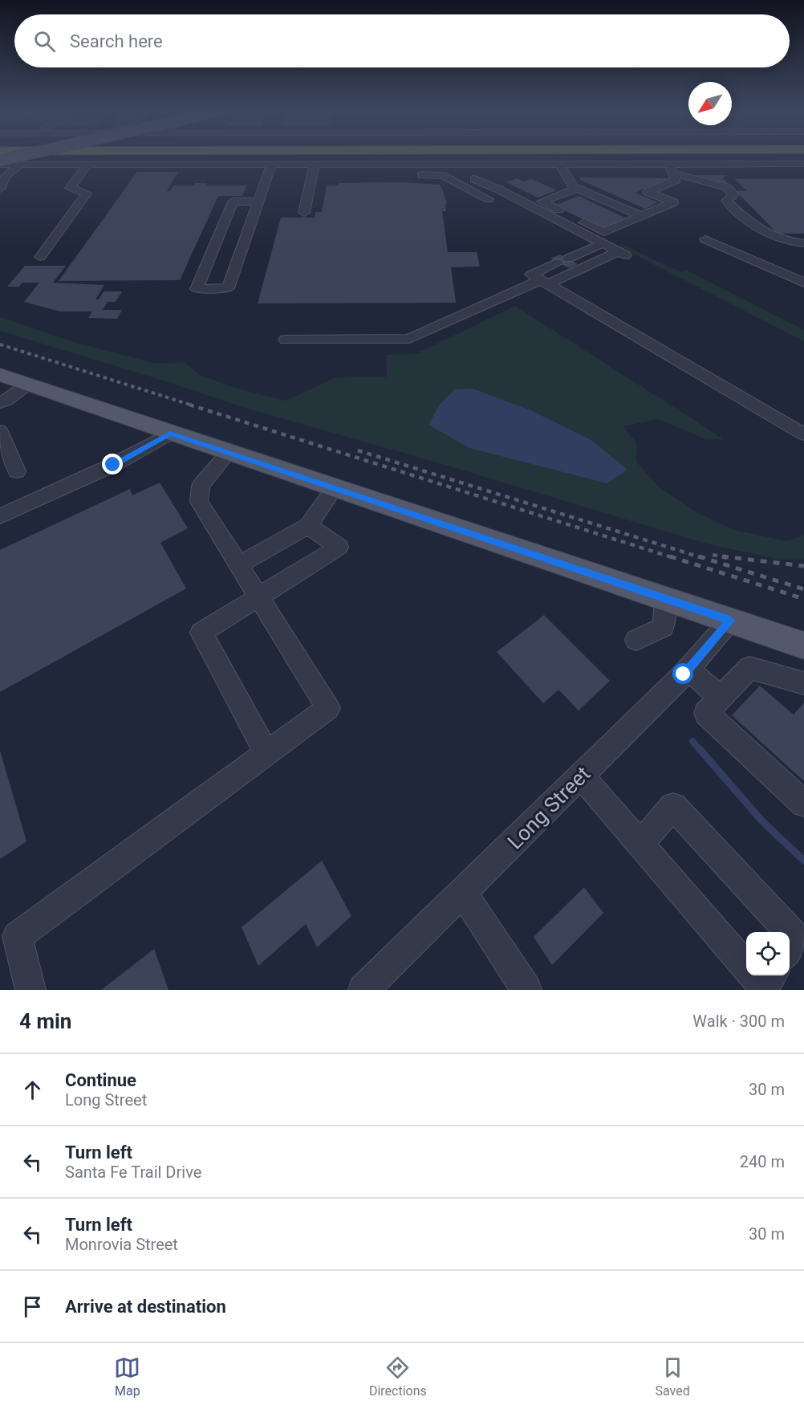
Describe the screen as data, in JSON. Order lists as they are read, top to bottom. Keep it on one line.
{"streets":{"street":["Long Street"]},"north":"bottom left","page":{"search":"Search here","heading":["4 min","Walk · 300 m"],"list":[["Continue","Long Street","30 m"],["Turn left","Santa Fe Trail Drive","240 m"],["Turn left","Monrovia Street","30 m"],"Arrive at destination"],"nav":["Map","Directions","Saved"]}}
